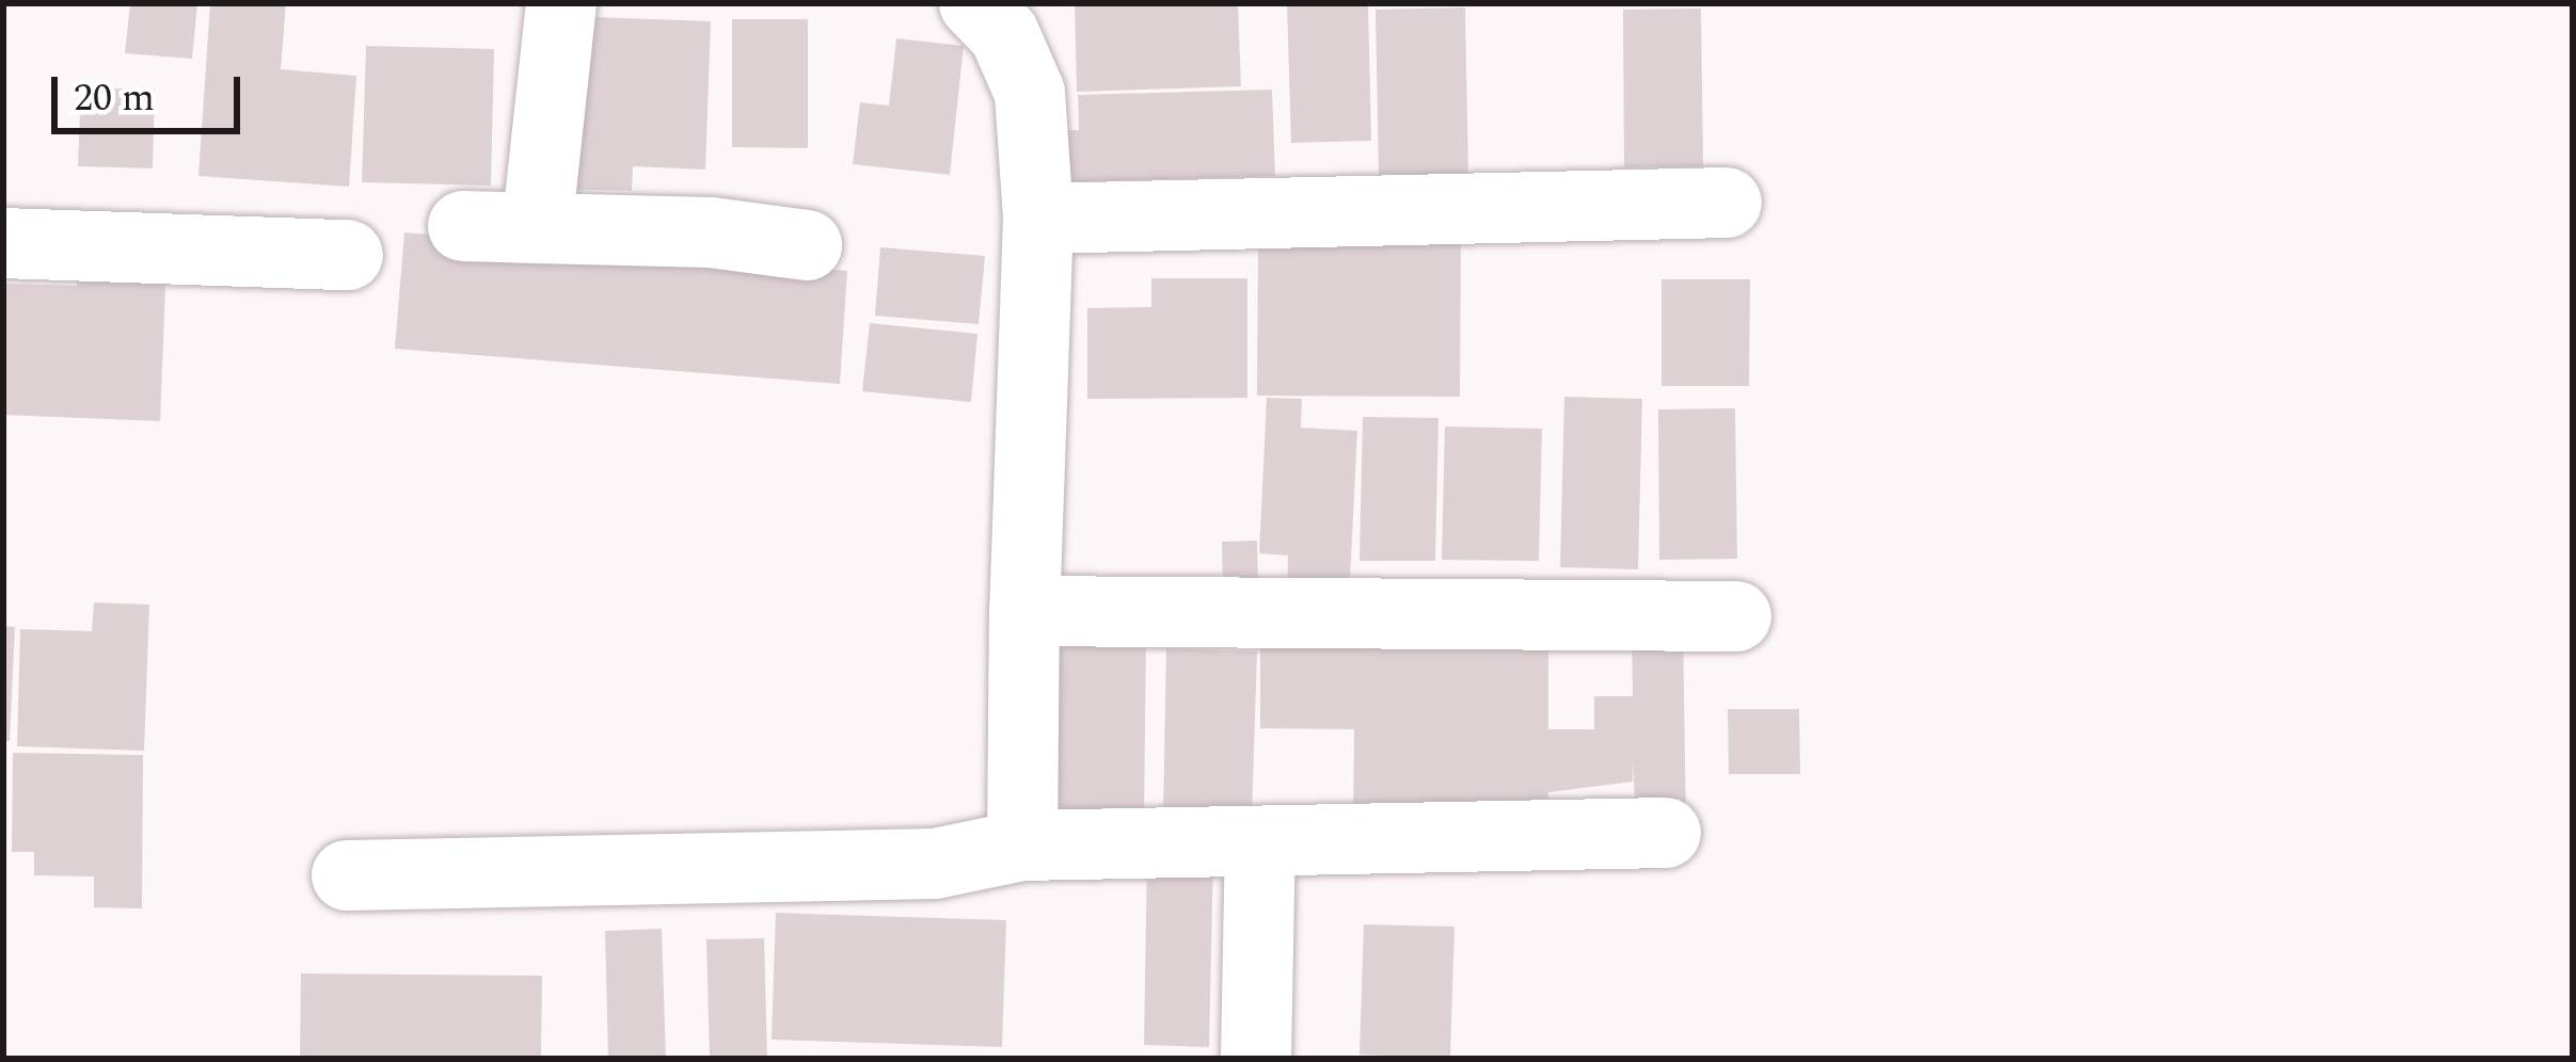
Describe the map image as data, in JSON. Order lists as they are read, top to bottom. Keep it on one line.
{"scale_bar":"20 m"}
